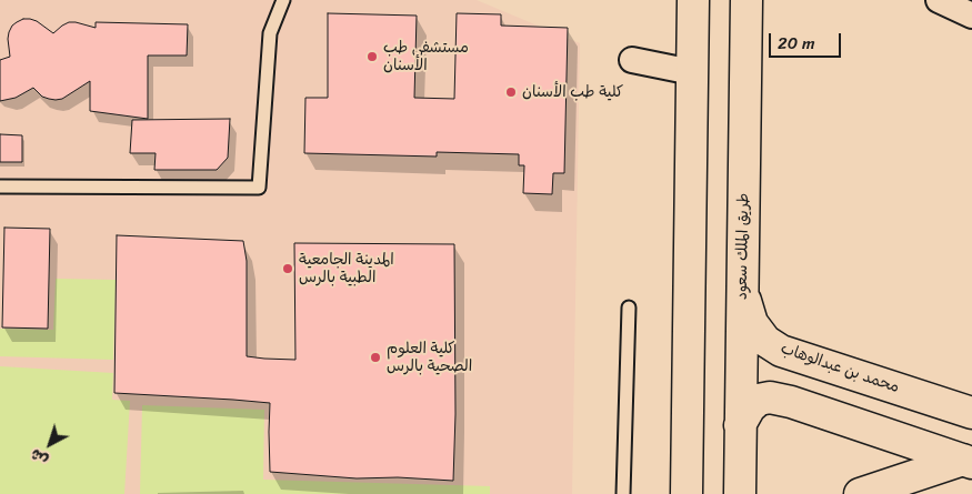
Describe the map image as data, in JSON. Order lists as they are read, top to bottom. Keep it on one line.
{"streets":{"street":["طريق الملك سعود","محمد بن عبدالوهاب"]},"crossings":[["طريق الملك سعود","محمد بن عبدالوهاب"]],"places":["مستشفى طب الأسنان","كلية طب الأسنان","المدينة الجامعية الطبية بالرس","كلية العلوم الصحية بالرس"],"scale_bar":"20 m","north":"bottom left"}
